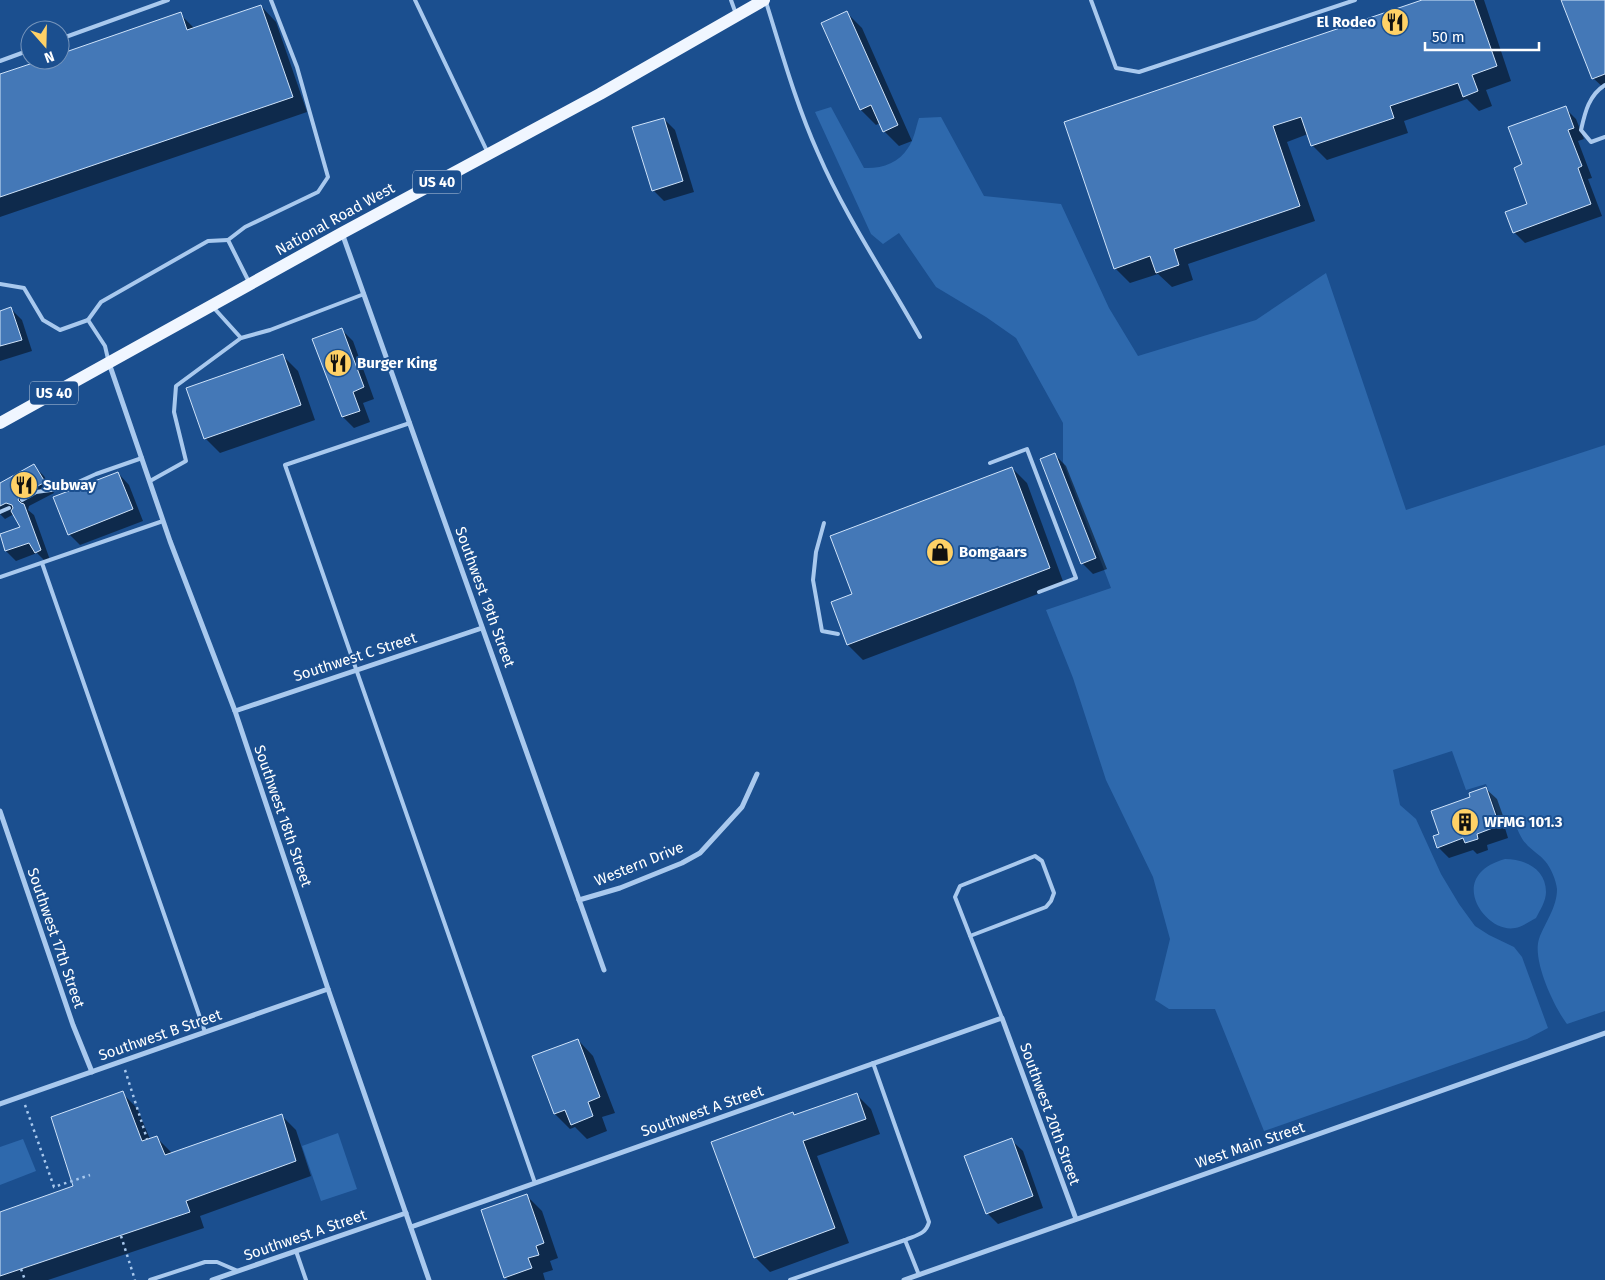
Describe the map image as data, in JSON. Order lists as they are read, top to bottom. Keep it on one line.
{"streets":{"main road":["US 40","National Road West"],"street":["Southwest 19th Street","Southwest C Street","Southwest 18th Street","Western Drive","Southwest 17th Street","Southwest B Street","Southwest A Street","Southwest 20th Street","West Main Street"]},"crossings":[["National Road West","Southwest 19th Street"],["National Road West","Southwest 18th Street"],["Southwest 19th Street","Southwest C Street"],["Southwest 19th Street","Western Drive"],["Southwest C Street","Southwest 18th Street"],["Southwest 18th Street","Southwest B Street"],["Southwest 18th Street","Southwest A Street"],["Southwest 17th Street","Southwest B Street"],["Southwest A Street","Southwest 20th Street"],["Southwest 20th Street","West Main Street"]],"places":{"restaurant":["El Rodeo","Burger King","Subway"],"shop":["Bomgaars"],"building":["WFMG 101.3"]},"scale_bar":"50 m","north":"bottom"}
